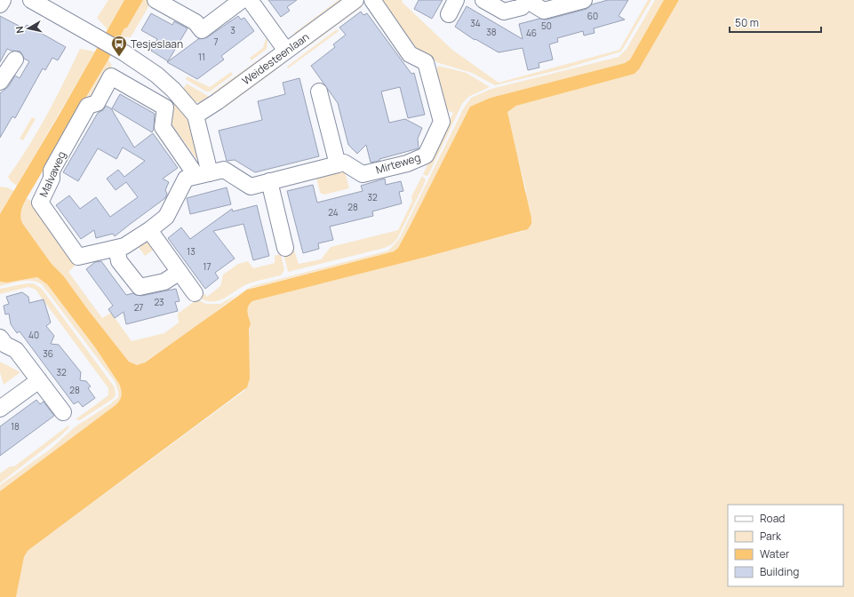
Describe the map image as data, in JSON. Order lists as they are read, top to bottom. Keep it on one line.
{"streets":{"street":["Weidesteenlaan","Mirteweg","Malvaweg"]},"crossings":[["Mirteweg","Malvaweg"]],"places":{"bus stop":["Tesjeslaan"]},"house_numbers":["60","34","50","3","38","46","7","11","32","28","24","13","17","23","27","40","36","32","28","18"],"legend":["Road","Park","Water","Building"],"scale_bar":"50 m","north":"left"}
